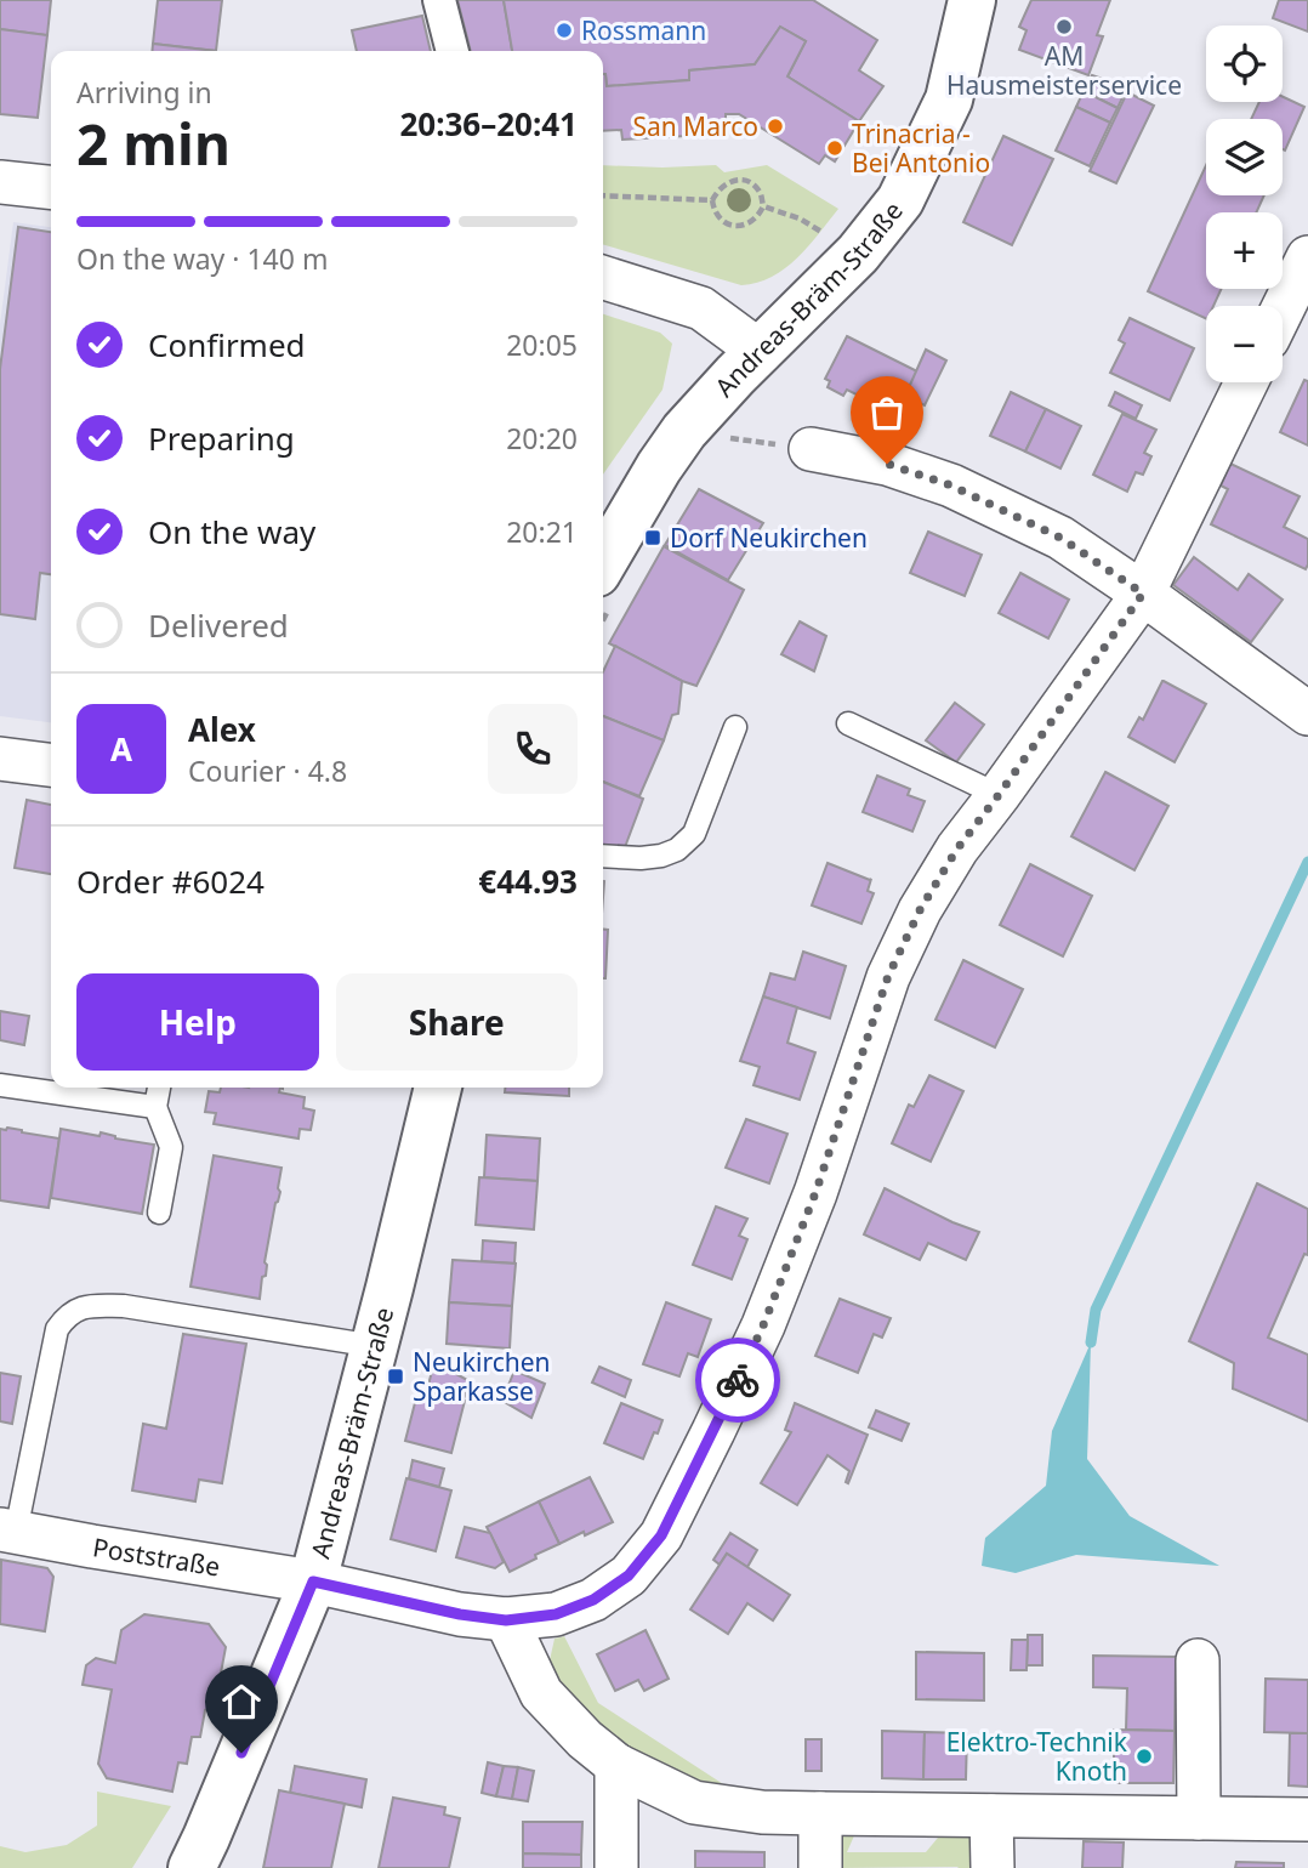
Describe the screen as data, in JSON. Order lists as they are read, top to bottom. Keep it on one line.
{"streets":{"main road":["Andreas-Bräm-Straße"],"street":["Poststraße"]},"crossings":[["Andreas-Bräm-Straße","Poststraße"]],"places":{"other":["AM Hausmeisterservice","Rossmann","San Marco","Trinacria - Bei Antonio","Elektro-Technik Knoth"],"transit":["Dorf Neukirchen","Neukirchen Sparkasse"]},"page":{"map_buttons":["+","−"],"heading":["2 min","Arriving in","20:36–20:41"],"panel":["Alex","Courier · 4.8","Order #6024","€44.93"],"bar":"On the way · 140 m","list":[["Confirmed","20:05"],["Preparing","20:20"],["On the way","20:21"],"Delivered"],"round":"A","buttons":["Help","Share"]}}
